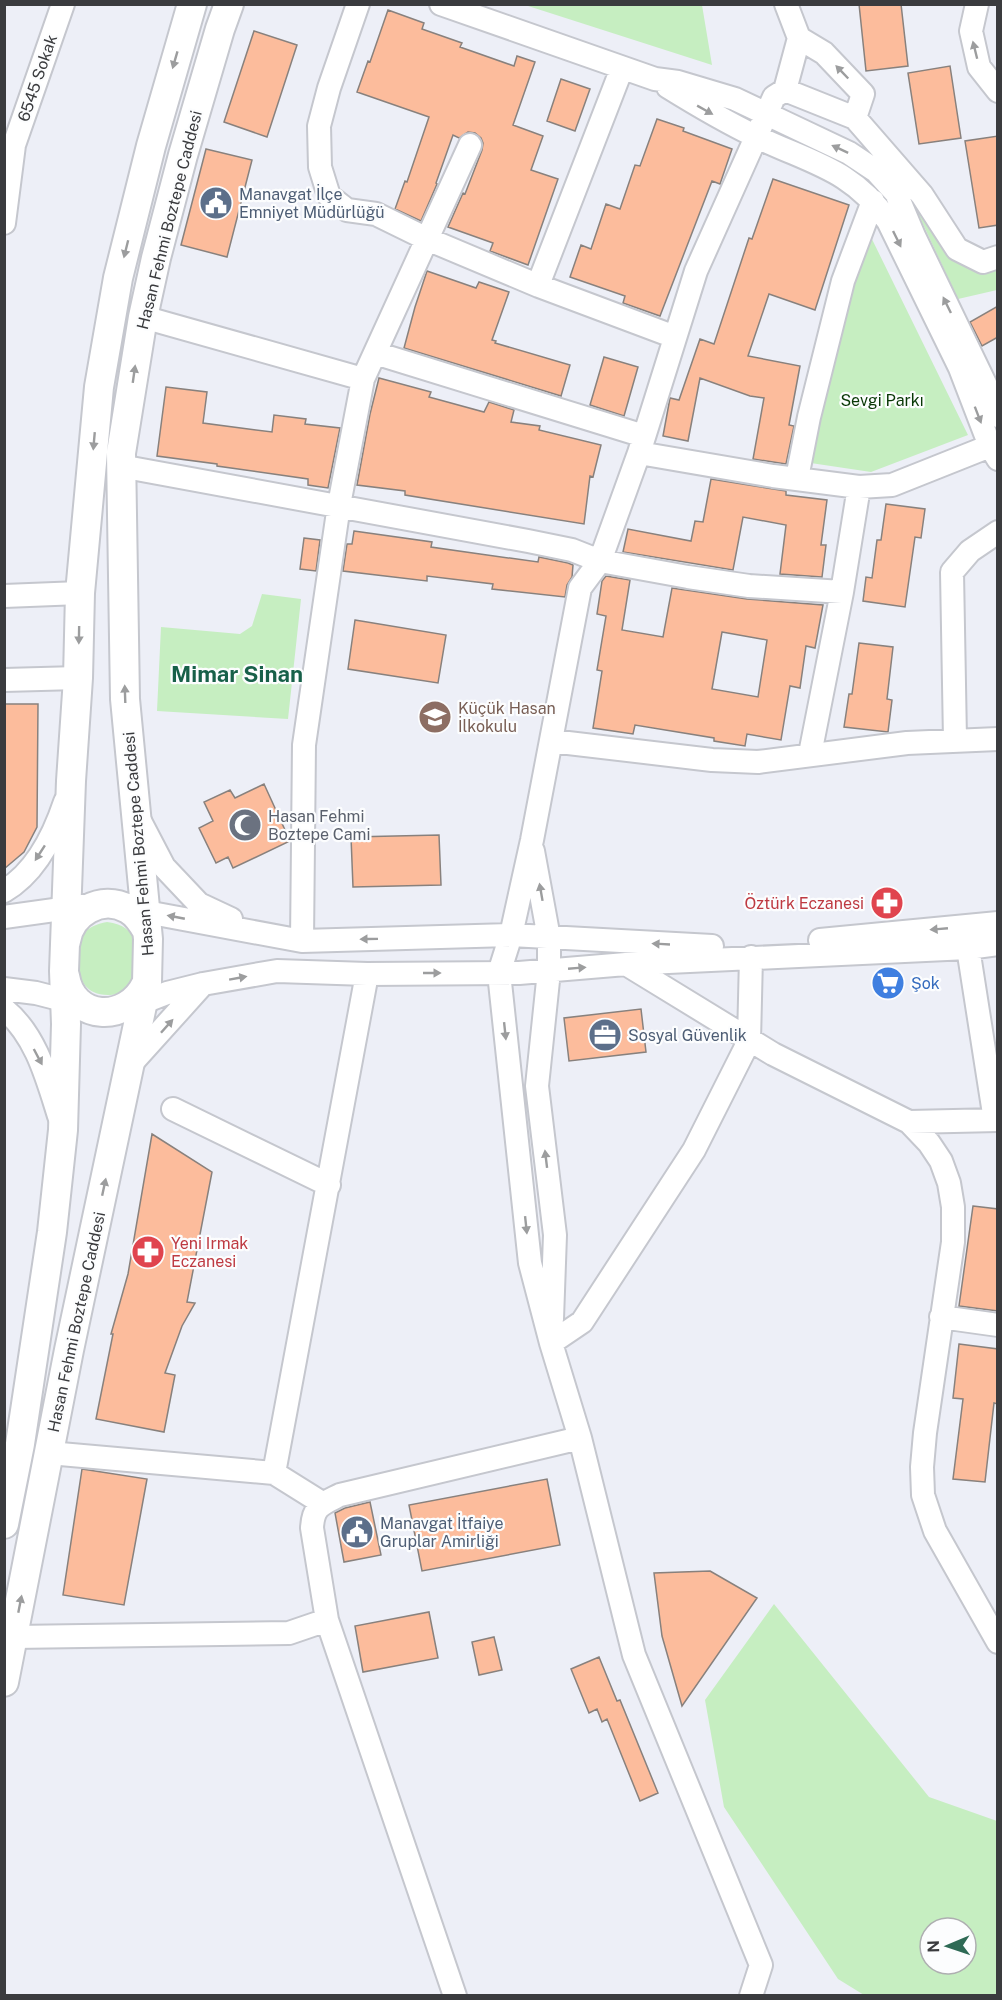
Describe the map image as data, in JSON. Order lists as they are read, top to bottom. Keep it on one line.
{"streets":{"main road":["Hasan Fehmi Boztepe Caddesi"],"street":["6545 Sokak"]},"districts":["Mimar Sinan"],"parks":["Sevgi Parkı"],"places":{"public building":["Manavgat İlçe Emniyet Müdürlüğü","Manavgat İtfaiye Gruplar Amirliği"],"school or university":["Küçük Hasan İlkokulu"],"mosque":["Hasan Fehmi Boztepe Cami"],"pharmacy":["Öztürk Eczanesi","Yeni Irmak Eczanesi"],"supermarket":["Şok"],"office":["Sosyal Güvenlik"]},"north":"left"}
